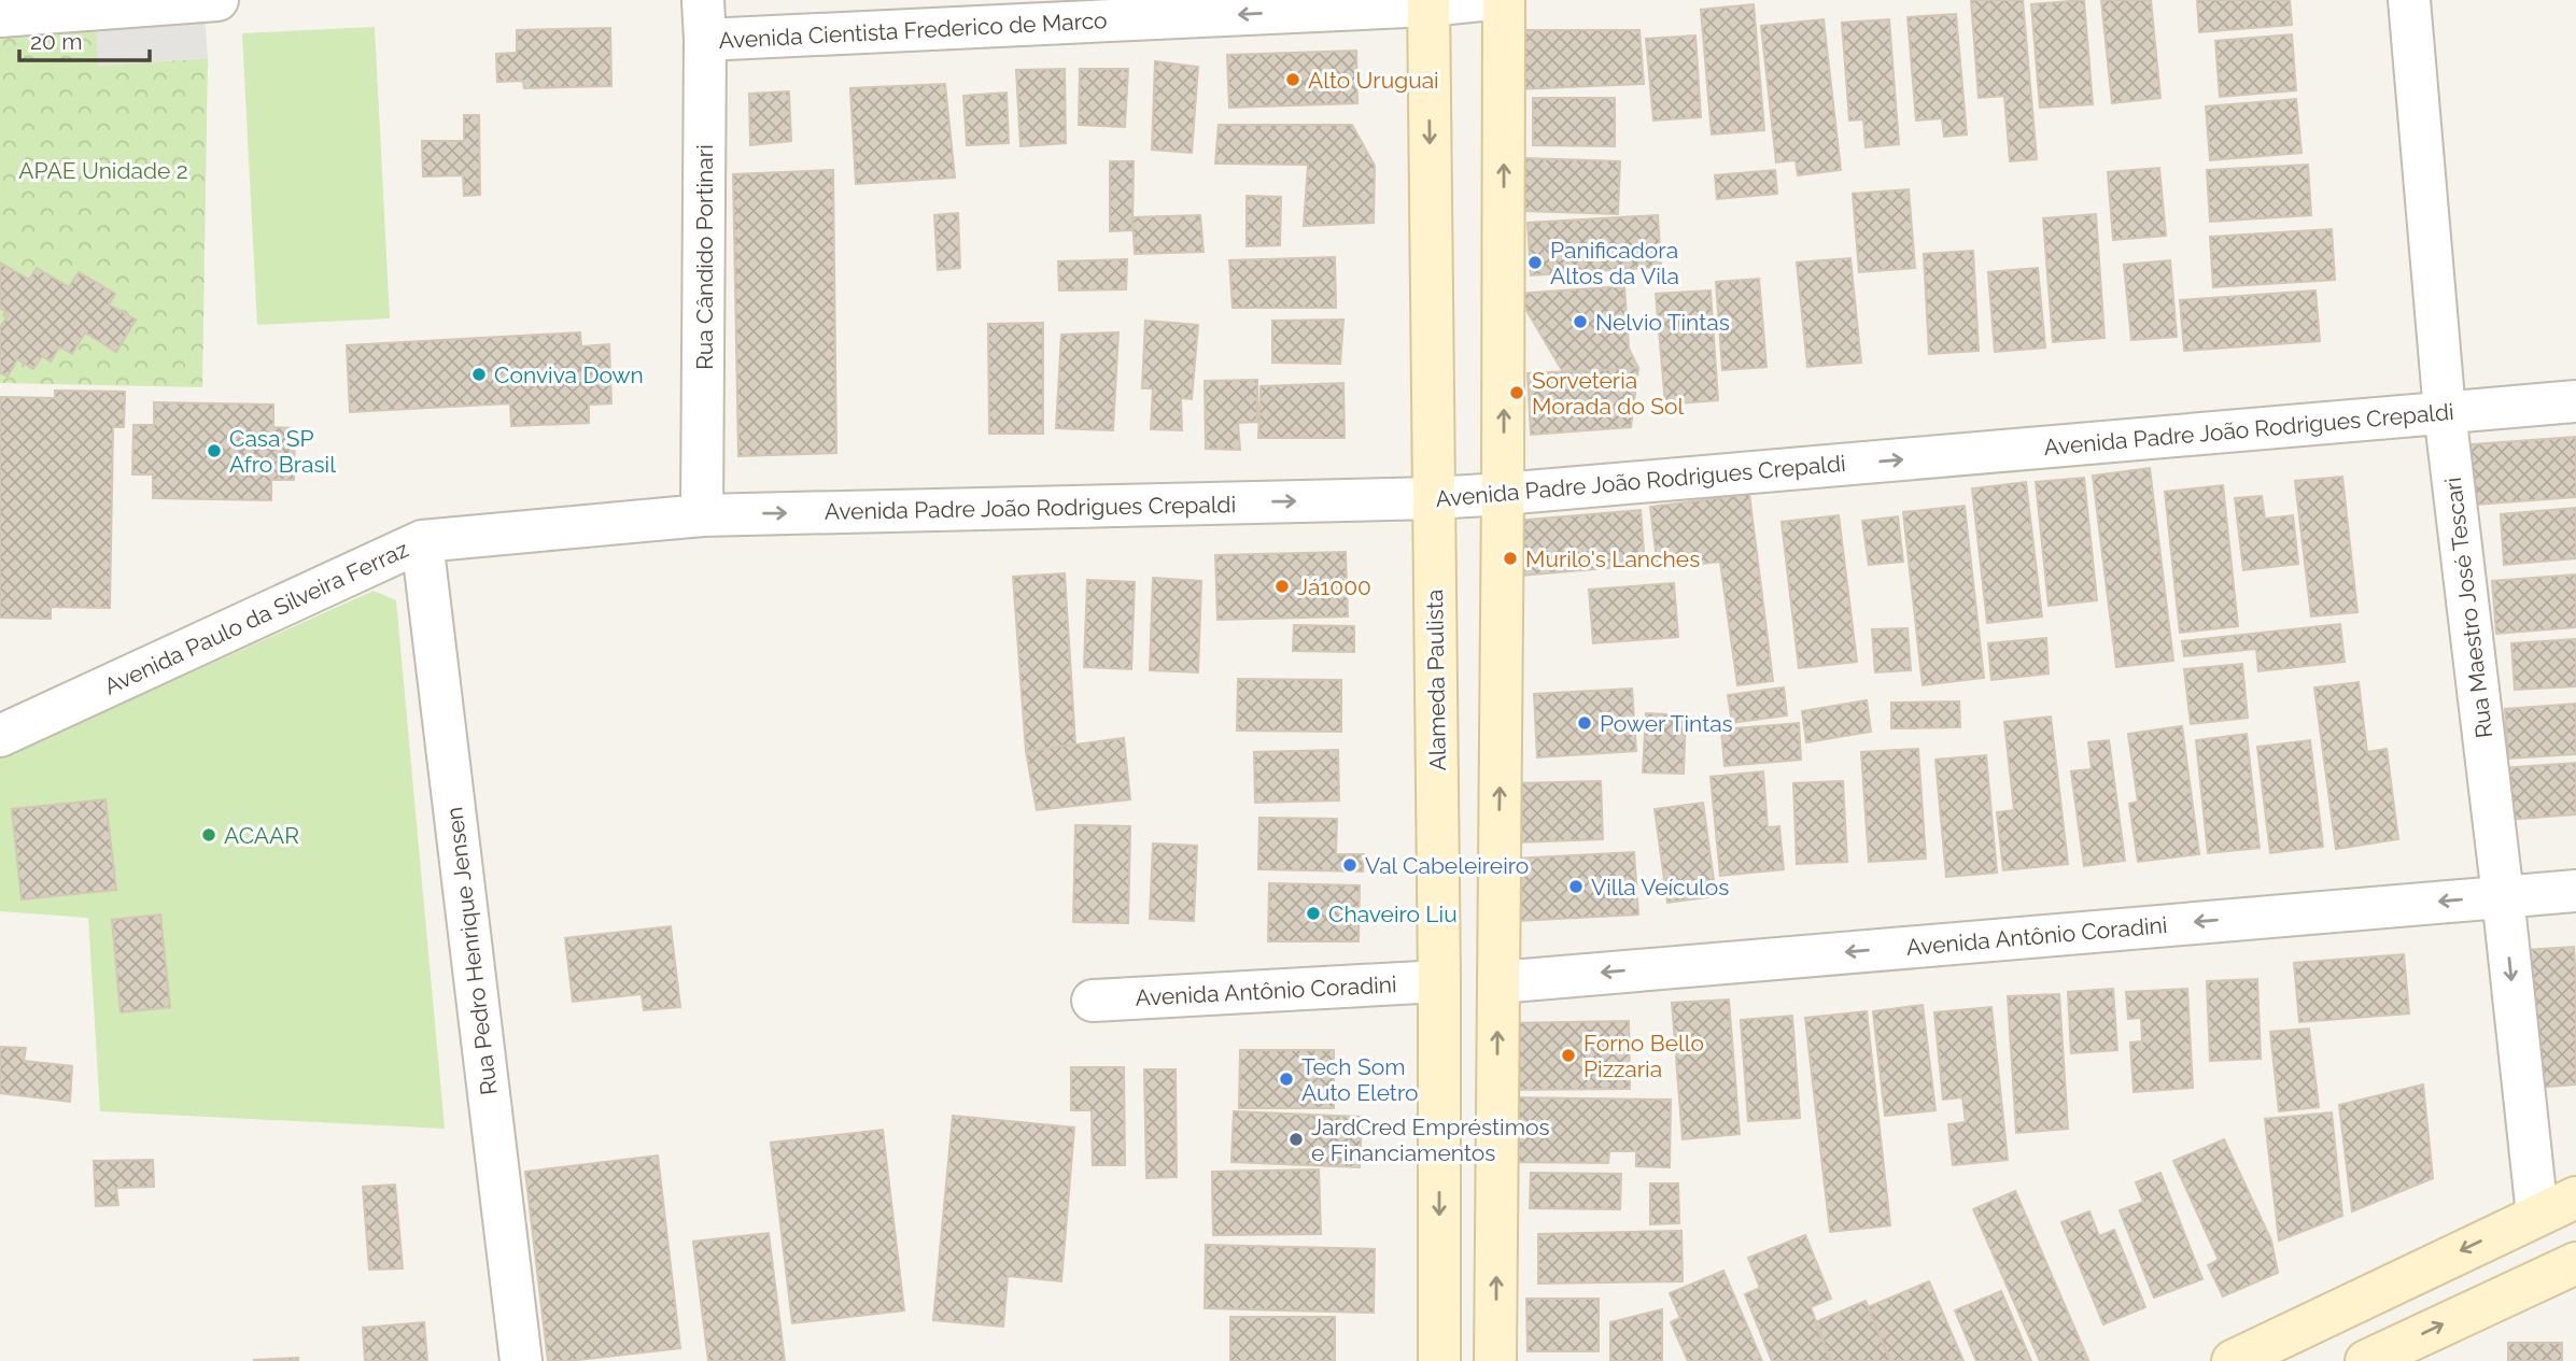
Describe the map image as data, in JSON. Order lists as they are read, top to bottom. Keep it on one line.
{"streets":{"main road":["Alameda Paulista"],"street":["Avenida Cientista Frederico de Marco","Rua Cândido Portinari","Avenida Padre João Rodrigues Crepaldi","Rua Maestro José Tescari","Avenida Paulo da Silveira Ferraz","Avenida Antônio Coradini","Rua Pedro Henrique Jensen"]},"crossings":[["Avenida Cientista Frederico de Marco","Rua Cândido Portinari"],["Avenida Cientista Frederico de Marco","Alameda Paulista"],["Rua Cândido Portinari","Avenida Padre João Rodrigues Crepaldi"],["Rua Cândido Portinari","Avenida Paulo da Silveira Ferraz"],["Avenida Padre João Rodrigues Crepaldi","Rua Maestro José Tescari"],["Avenida Padre João Rodrigues Crepaldi","Avenida Paulo da Silveira Ferraz"],["Avenida Padre João Rodrigues Crepaldi","Alameda Paulista"],["Rua Maestro José Tescari","Avenida Antônio Coradini"],["Avenida Paulo da Silveira Ferraz","Rua Pedro Henrique Jensen"],["Alameda Paulista","Avenida Antônio Coradini"]],"one_way":["Avenida Cientista Frederico de Marco","Avenida Padre João Rodrigues Crepaldi","Avenida Antônio Coradini"],"parks":["APAE Unidade 2"],"places":["Alto Uruguai","Panificadora Altos da Vila","Nelvio Tintas","Conviva Down","Sorveteria Morada do Sol","Casa SP Afro Brasil","Murilo's Lanches","Já1000","Power Tintas","ACAAR","Val Cabeleireiro","Villa Veículos","Chaveiro Liu","Forno Bello Pizzaria","Tech Som Auto Eletro","JardCred Empréstimos e Financiamentos"],"scale_bar":"20 m"}
